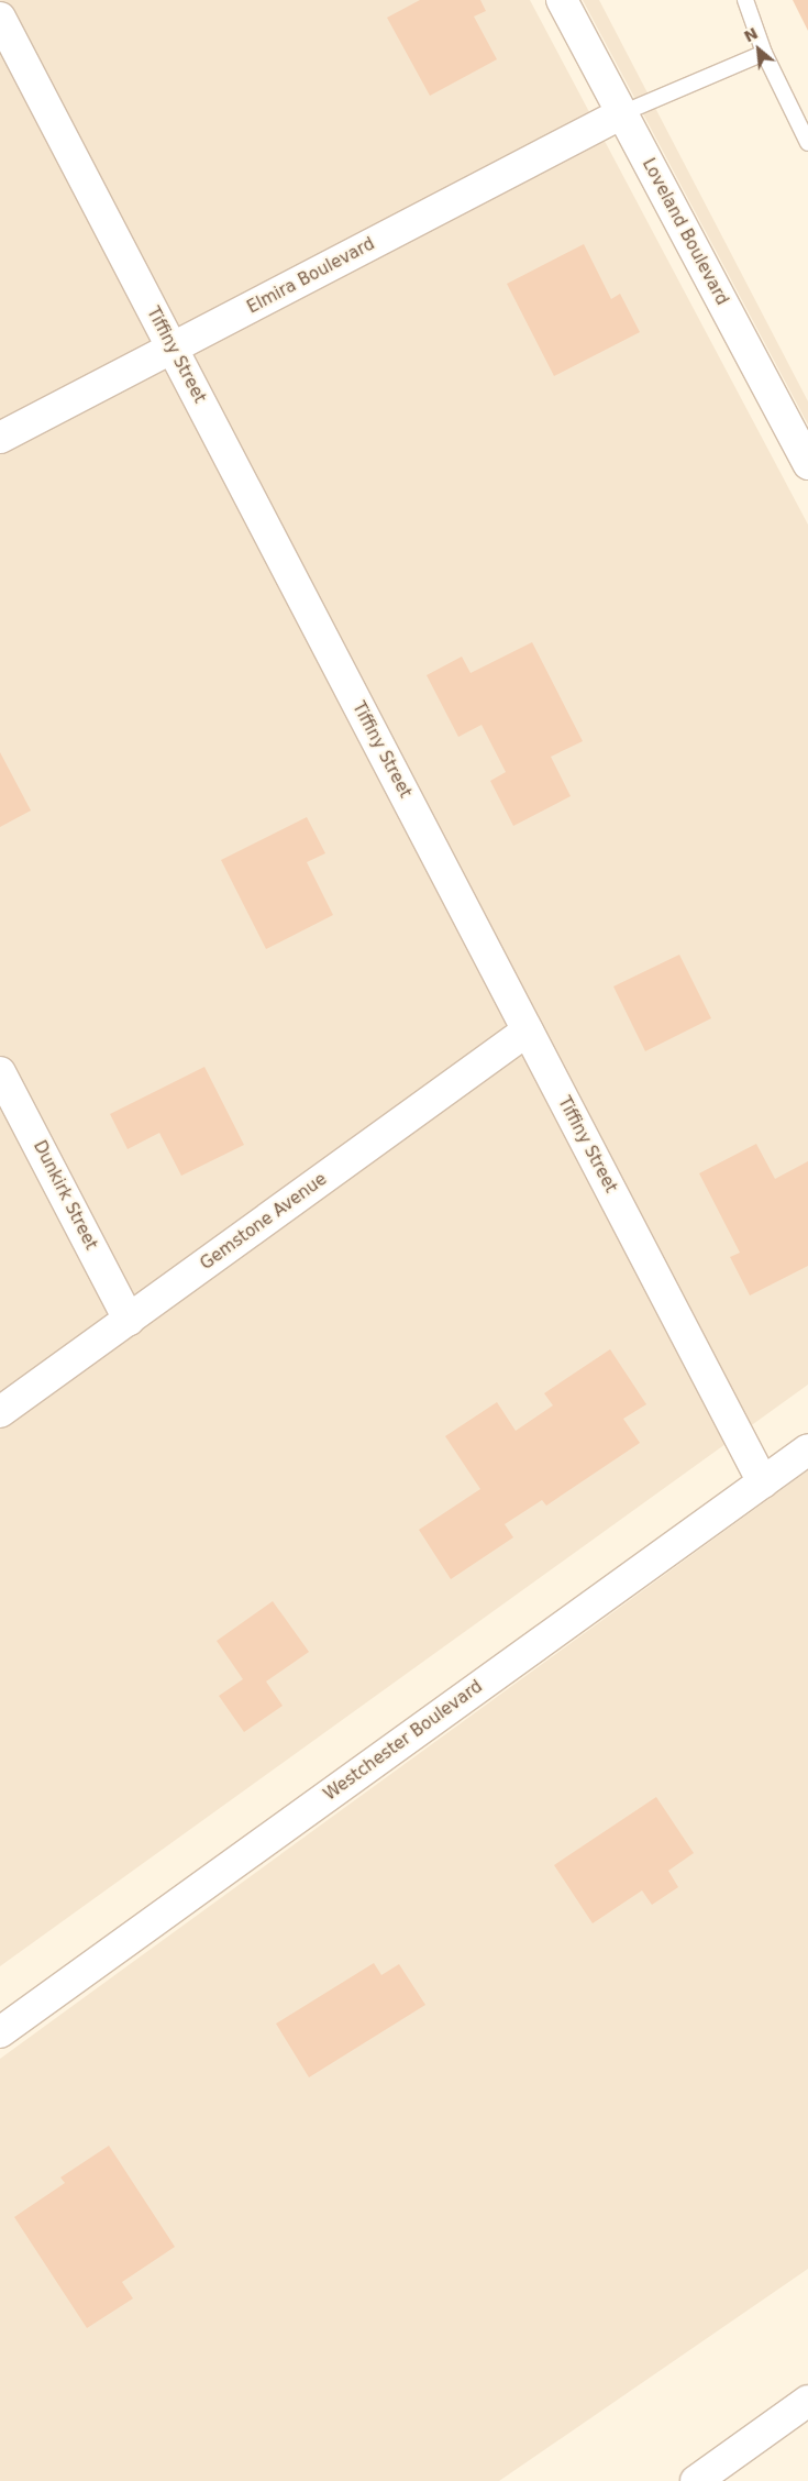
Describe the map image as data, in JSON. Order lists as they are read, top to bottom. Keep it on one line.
{"streets":{"street":["Loveland Boulevard","Elmira Boulevard","Tiffiny Street","Dunkirk Street","Gemstone Avenue","Westchester Boulevard"]},"crossings":[["Loveland Boulevard","Elmira Boulevard"],["Elmira Boulevard","Tiffiny Street"],["Tiffiny Street","Gemstone Avenue"],["Tiffiny Street","Westchester Boulevard"],["Dunkirk Street","Gemstone Avenue"]],"north":"top left"}
